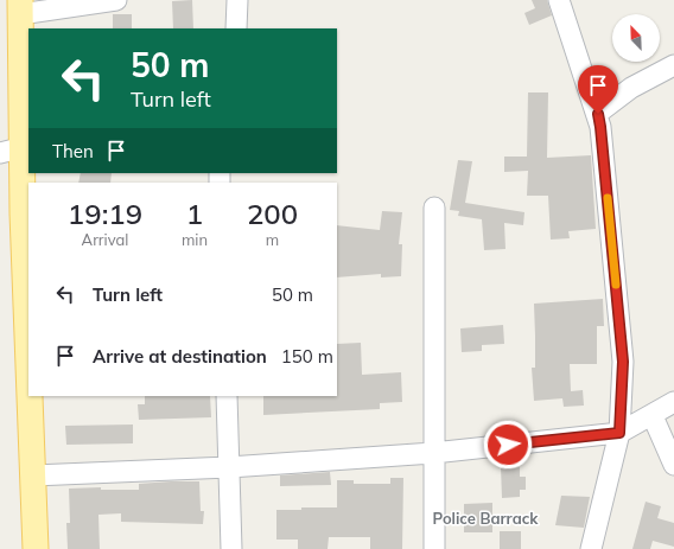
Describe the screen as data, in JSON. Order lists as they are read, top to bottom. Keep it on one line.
{"districts":["Police Barrack"],"north":"top left","page":{"turn":["50 m","Turn left"],"then":"Then","eta":["19:19","Arrival","1","min","200","m"],"list":[{"name":"Turn left","value":"50 m"},{"name":"Arrive at destination","value":"150 m"}]}}
